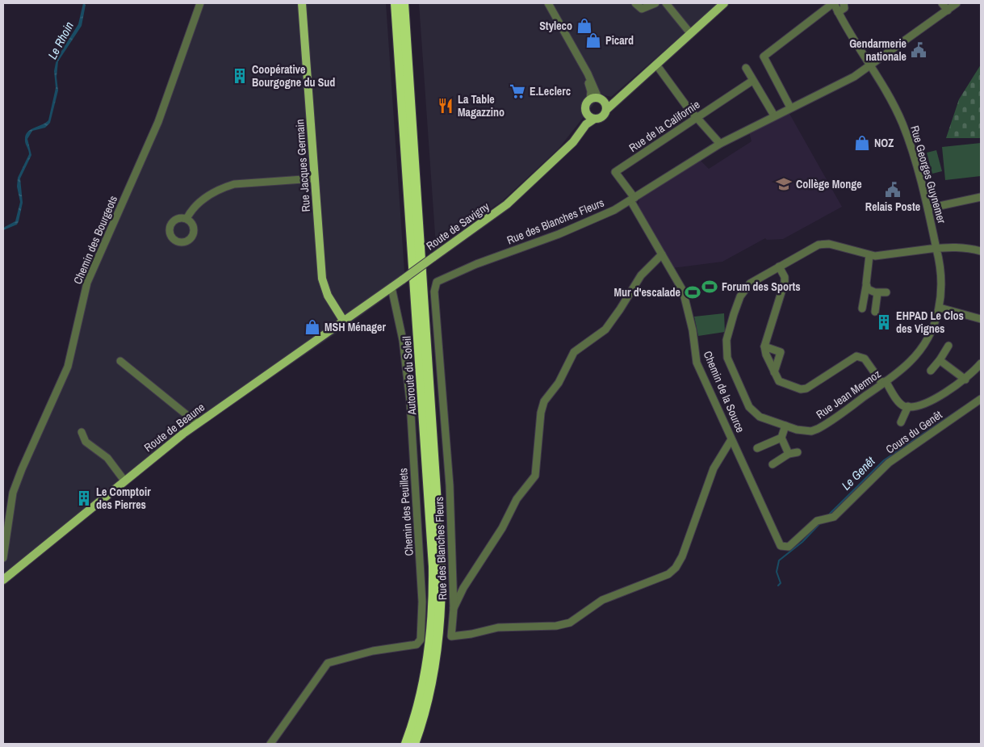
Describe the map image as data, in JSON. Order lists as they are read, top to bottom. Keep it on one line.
{"streets":{"highway":["Autoroute du Soleil"],"main road":["Rue Jacques Germain","Route de Savigny","Route de Beaune"],"street":["Rue de la Californie","Rue Georges Guynemer","Rue des Blanches Fleurs","Chemin des Bourgeots","Chemin de la Source","Rue Jean Mermoz","Cours du Genêt","Chemin des Peuillets"]},"crossings":[["Rue de la Californie","Rue des Blanches Fleurs"],["Rue de la Californie","Chemin de la Source"],["Rue Jacques Germain","Route de Beaune"],["Rue Georges Guynemer","Rue des Blanches Fleurs"],["Rue Georges Guynemer","Rue Jean Mermoz"],["Rue des Blanches Fleurs","Chemin de la Source"],["Route de Savigny","Route de Beaune"],["Route de Savigny","Chemin des Peuillets"],["Chemin de la Source","Cours du Genêt"]],"water":["Le Rhoin","Le Genêt"],"places":{"shop":["Styleco","Picard","NOZ","MSH Ménager"],"public building":["Gendarmerie nationale","Relais Poste"],"building":["Coopérative Bourgogne du Sud","EHPAD Le Clos des Vignes","Le Comptoir des Pierres"],"supermarket":["E.Leclerc"],"restaurant":["La Table Magazzino"],"school or university":["Collège Monge"],"sports":["Forum des Sports","Mur d'escalade"]}}
